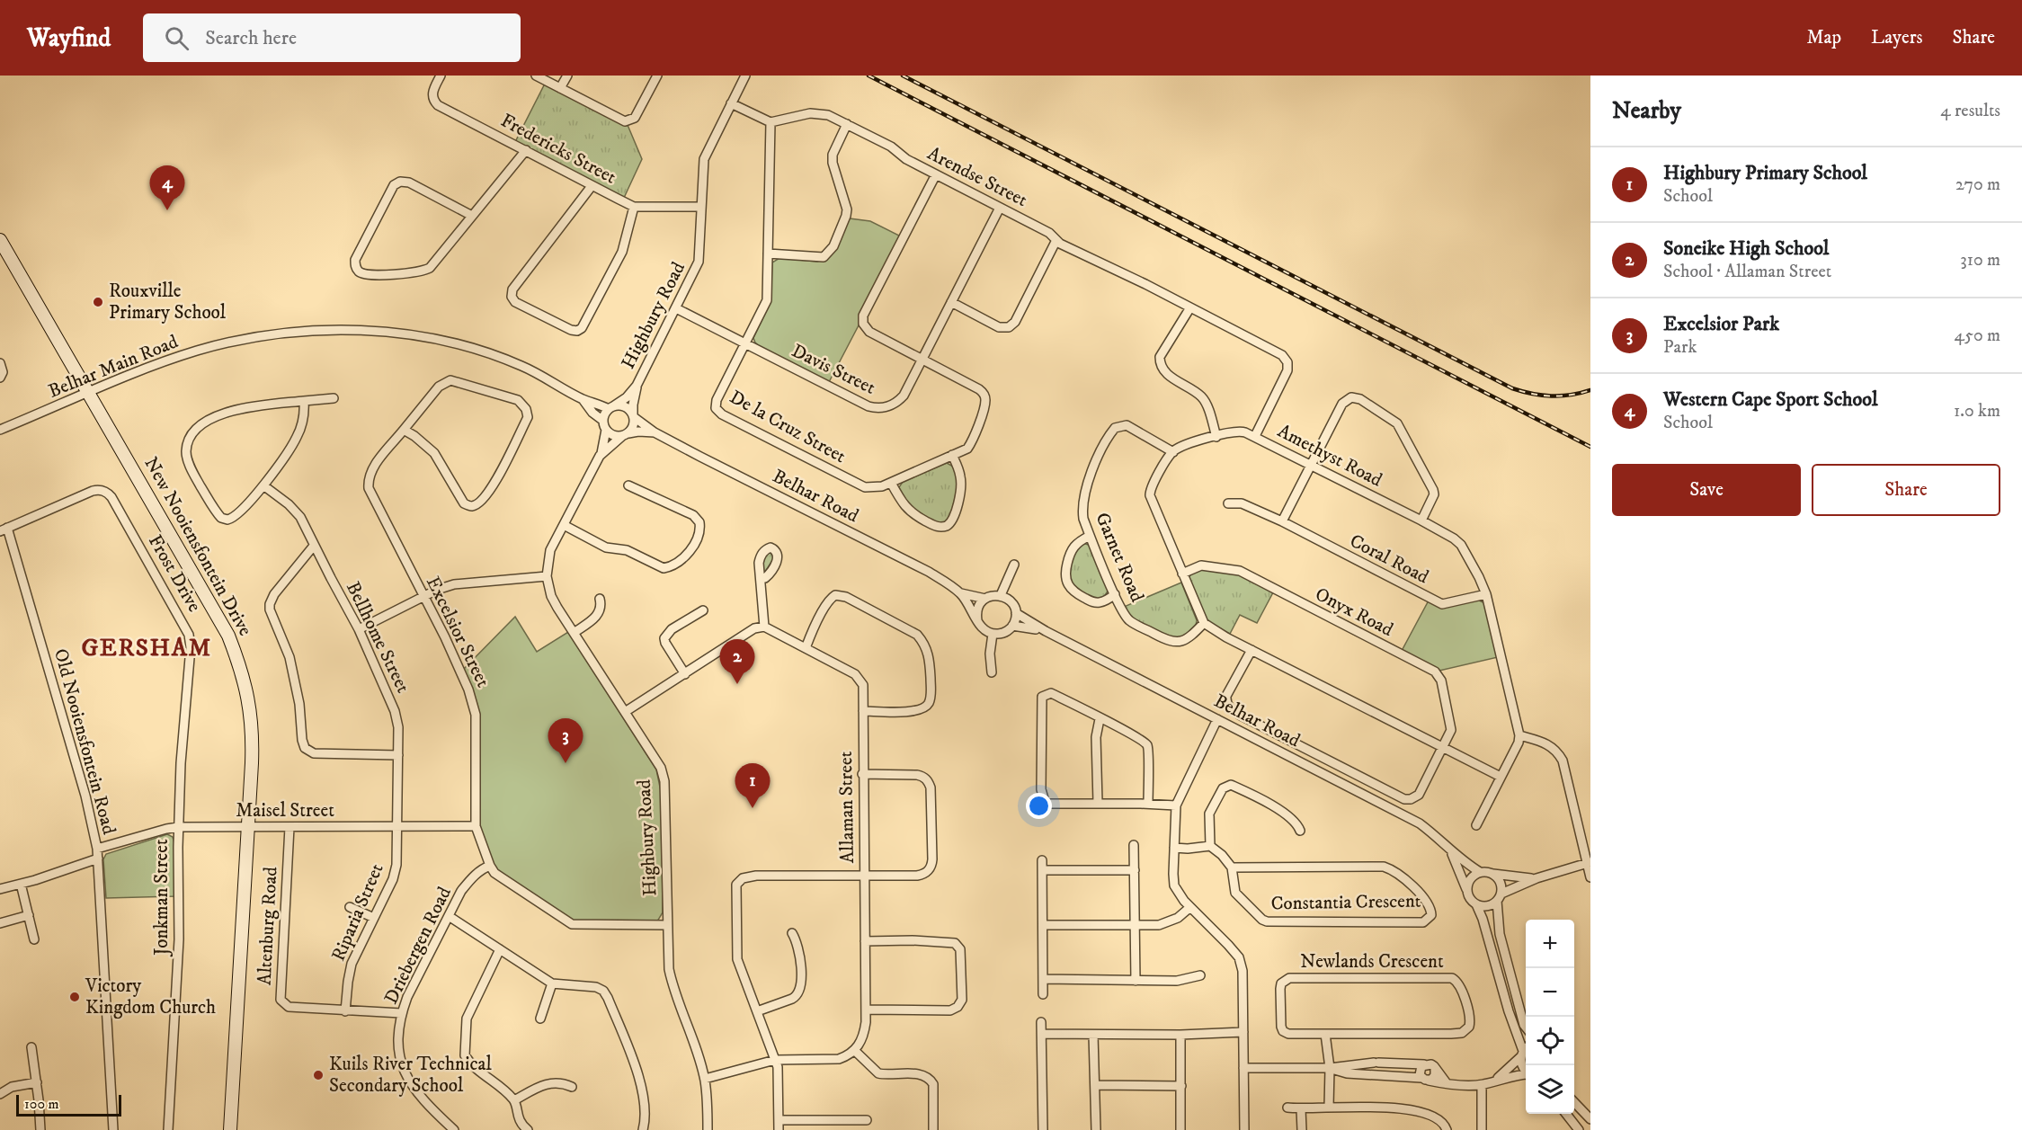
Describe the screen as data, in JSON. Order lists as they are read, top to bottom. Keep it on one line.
{"streets":{"street":["Fredericks Street","Arendse Street","Highbury Road","Belhar Main Road","Davis Street","De la Cruz Street","Amethyst Road","Belhar Road","New Nooiensfontein Drive","Garnet Road","Coral Road","Frost Drive","Onyx Road","Excelsior Street","Bellhome Street","Old Nooiensfontein Road","Allaman Street","Maisel Street","Jonkman Street","Constantia Crescent","Riparia Street","Altenburg Road","Driebergen Road","Newlands Crescent"]},"crossings":[["Fredericks Street","Highbury Road"],["Arendse Street","Davis Street"],["Arendse Street","De la Cruz Street"],["Arendse Street","Amethyst Road"],["Highbury Road","Davis Street"],["Highbury Road","Belhar Road"],["Highbury Road","Excelsior Street"],["Belhar Main Road","New Nooiensfontein Drive"],["Davis Street","De la Cruz Street"],["Amethyst Road","Garnet Road"],["Amethyst Road","Coral Road"],["New Nooiensfontein Drive","Maisel Street"],["Frost Drive","Old Nooiensfontein Road"],["Frost Drive","Maisel Street"],["Frost Drive","Jonkman Street"],["Excelsior Street","Maisel Street"],["Excelsior Street","Driebergen Road"],["Bellhome Street","Maisel Street"],["Bellhome Street","Riparia Street"],["Old Nooiensfontein Road","Maisel Street"],["Maisel Street","Jonkman Street"],["Maisel Street","Riparia Street"],["Maisel Street","Altenburg Road"],["Riparia Street","Altenburg Road"],["Altenburg Road","Driebergen Road"]],"districts":["GERSHAM"],"places":["Rouxville Primary School","Victory Kingdom Church","Kuils River Technical Secondary School"],"scale_bar":"100 m","page":{"header":"Wayfind","search":"Search here","nav":["Map","Layers","Share"],"heading":["Nearby","4 results"],"list":[{"mark":"1","name":"Highbury Primary School","note":"School","value":"270 m"},{"mark":"2","name":"Soneike High School","note":"School · Allaman Street","value":"310 m"},{"mark":"3","name":"Excelsior Park","note":"Park","value":"450 m"},{"mark":"4","name":"Western Cape Sport School","note":"School","value":"1.0 km"}],"pins":["4","2","3","1"],"buttons":["Save","Share"],"map_buttons":["+","−"],"scale":"100 m"}}
